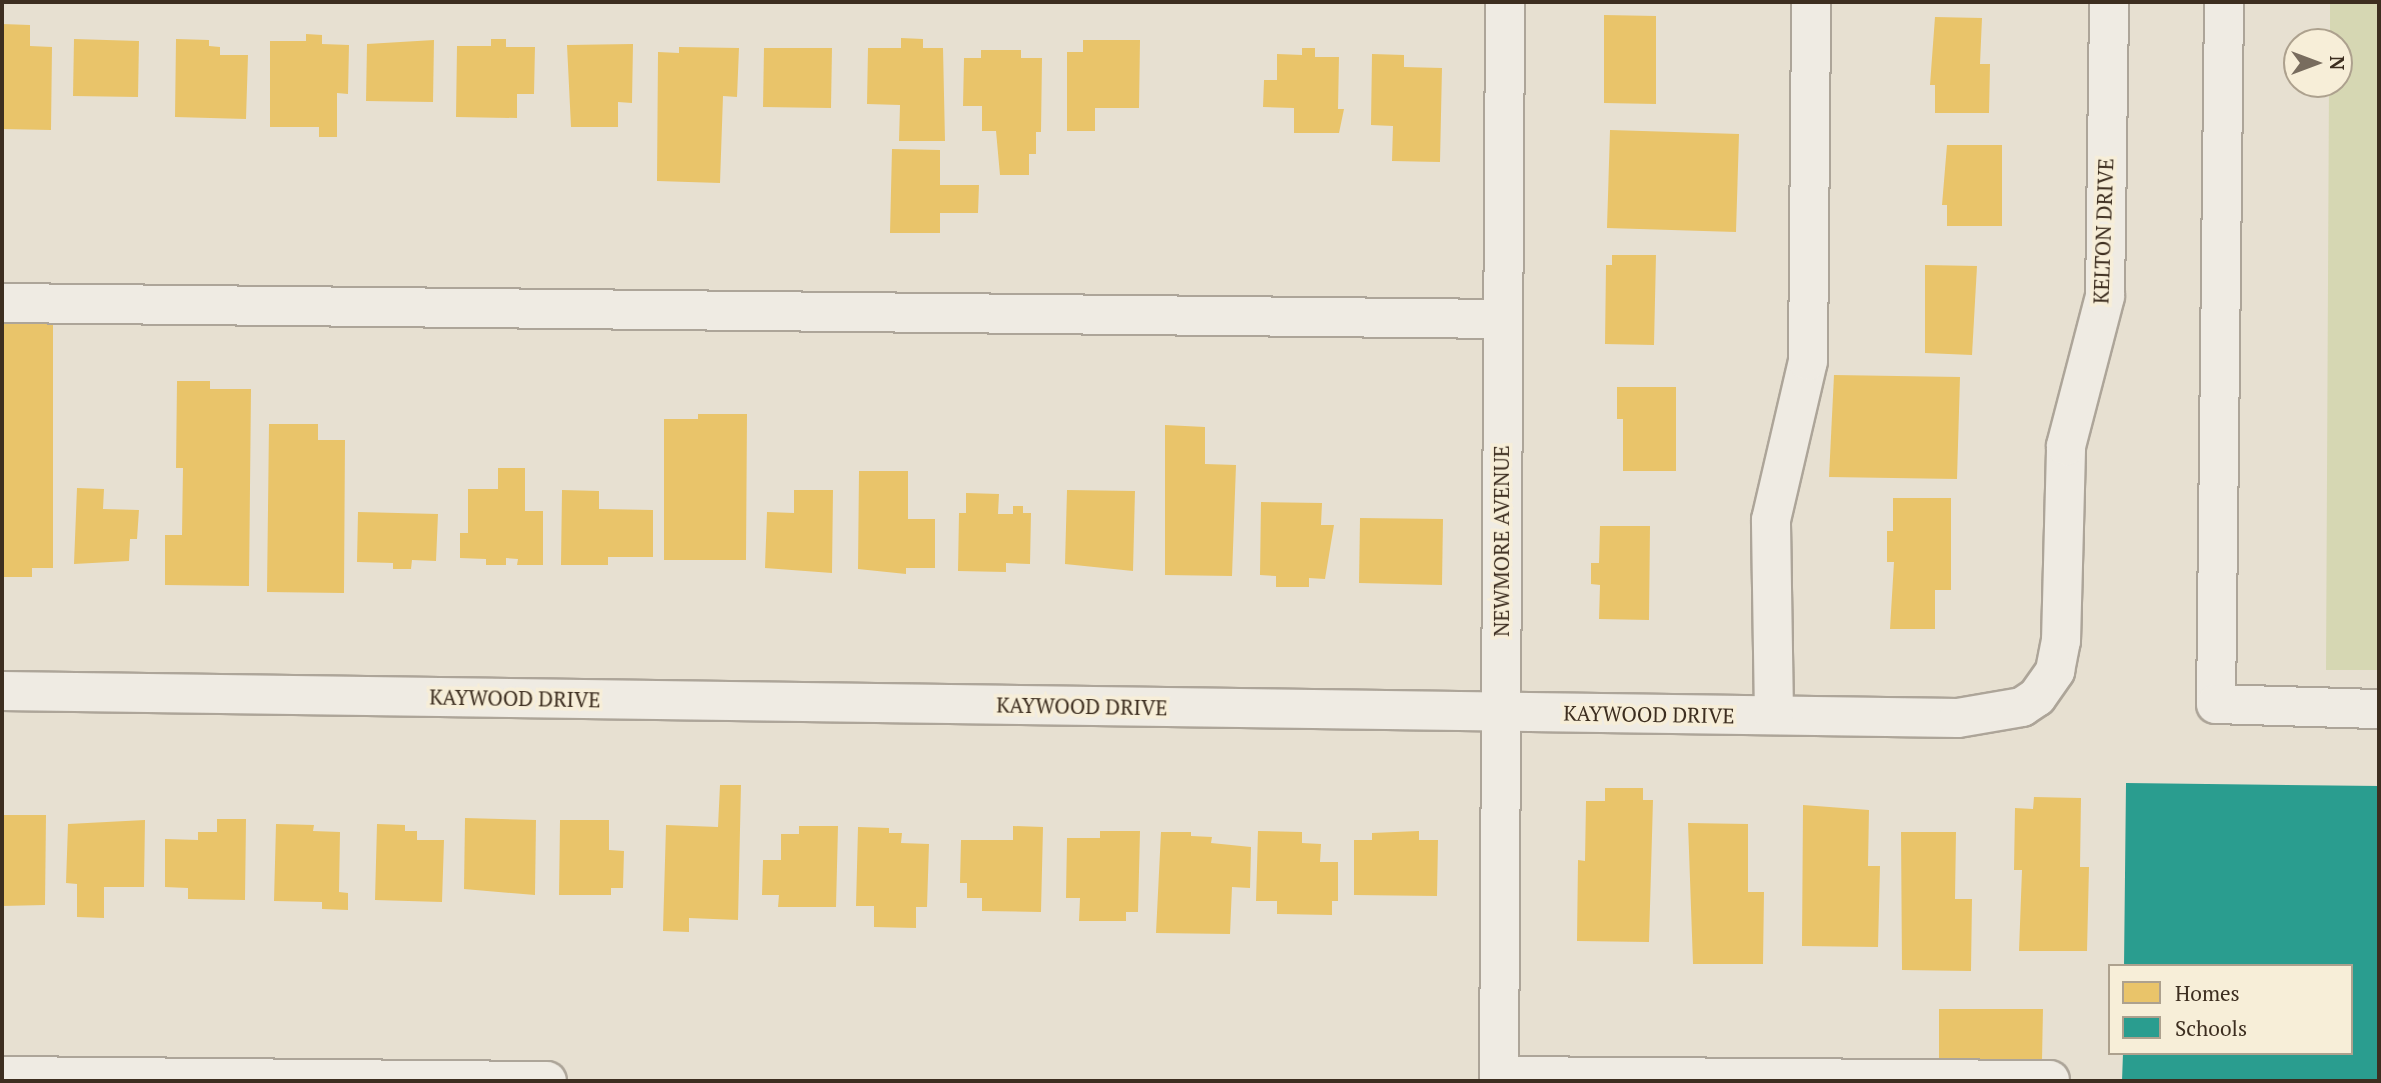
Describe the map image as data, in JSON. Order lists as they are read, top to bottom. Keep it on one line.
{"streets":{"street":["KELTON DRIVE","NEWMORE AVENUE","KAYWOOD DRIVE"]},"crossings":[["KELTON DRIVE","KAYWOOD DRIVE"],["NEWMORE AVENUE","KAYWOOD DRIVE"]],"legend":["Homes","Schools"],"north":"right"}
